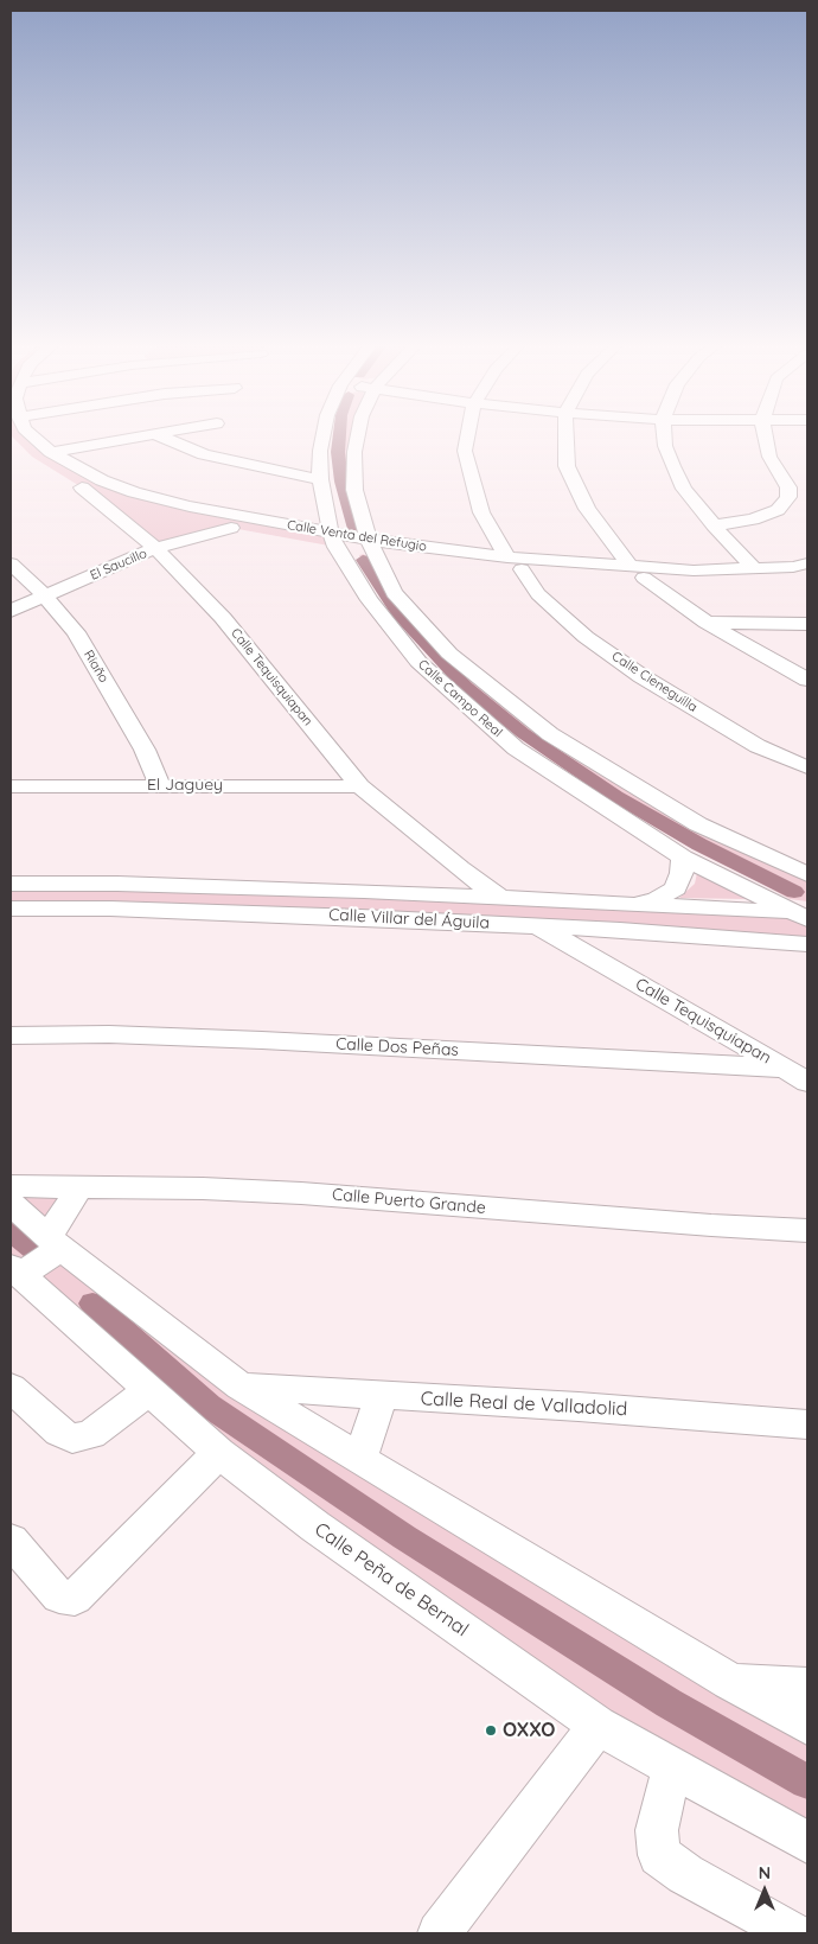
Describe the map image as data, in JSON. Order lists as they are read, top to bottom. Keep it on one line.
{"streets":{"street":["Calle Venta del Refugio","El Saucillo","Riaño","Calle Tequisquiapan","Calle Cieneguilla","Calle Campo Real","El Jaguey","Calle Villar del Águila","Calle Dos Peñas","Calle Puerto Grande","Calle Real de Valladolid","Calle Peña de Bernal"]},"crossings":[["Calle Venta del Refugio","El Saucillo"],["Calle Venta del Refugio","Calle Tequisquiapan"],["Calle Venta del Refugio","Calle Cieneguilla"],["Calle Venta del Refugio","Calle Campo Real"],["El Saucillo","Riaño"],["El Saucillo","Calle Tequisquiapan"],["Riaño","El Jaguey"],["Calle Tequisquiapan","El Jaguey"],["Calle Tequisquiapan","Calle Villar del Águila"],["Calle Tequisquiapan","Calle Dos Peñas"],["Calle Campo Real","Calle Villar del Águila"]],"places":["OXXO"],"north":"top"}
